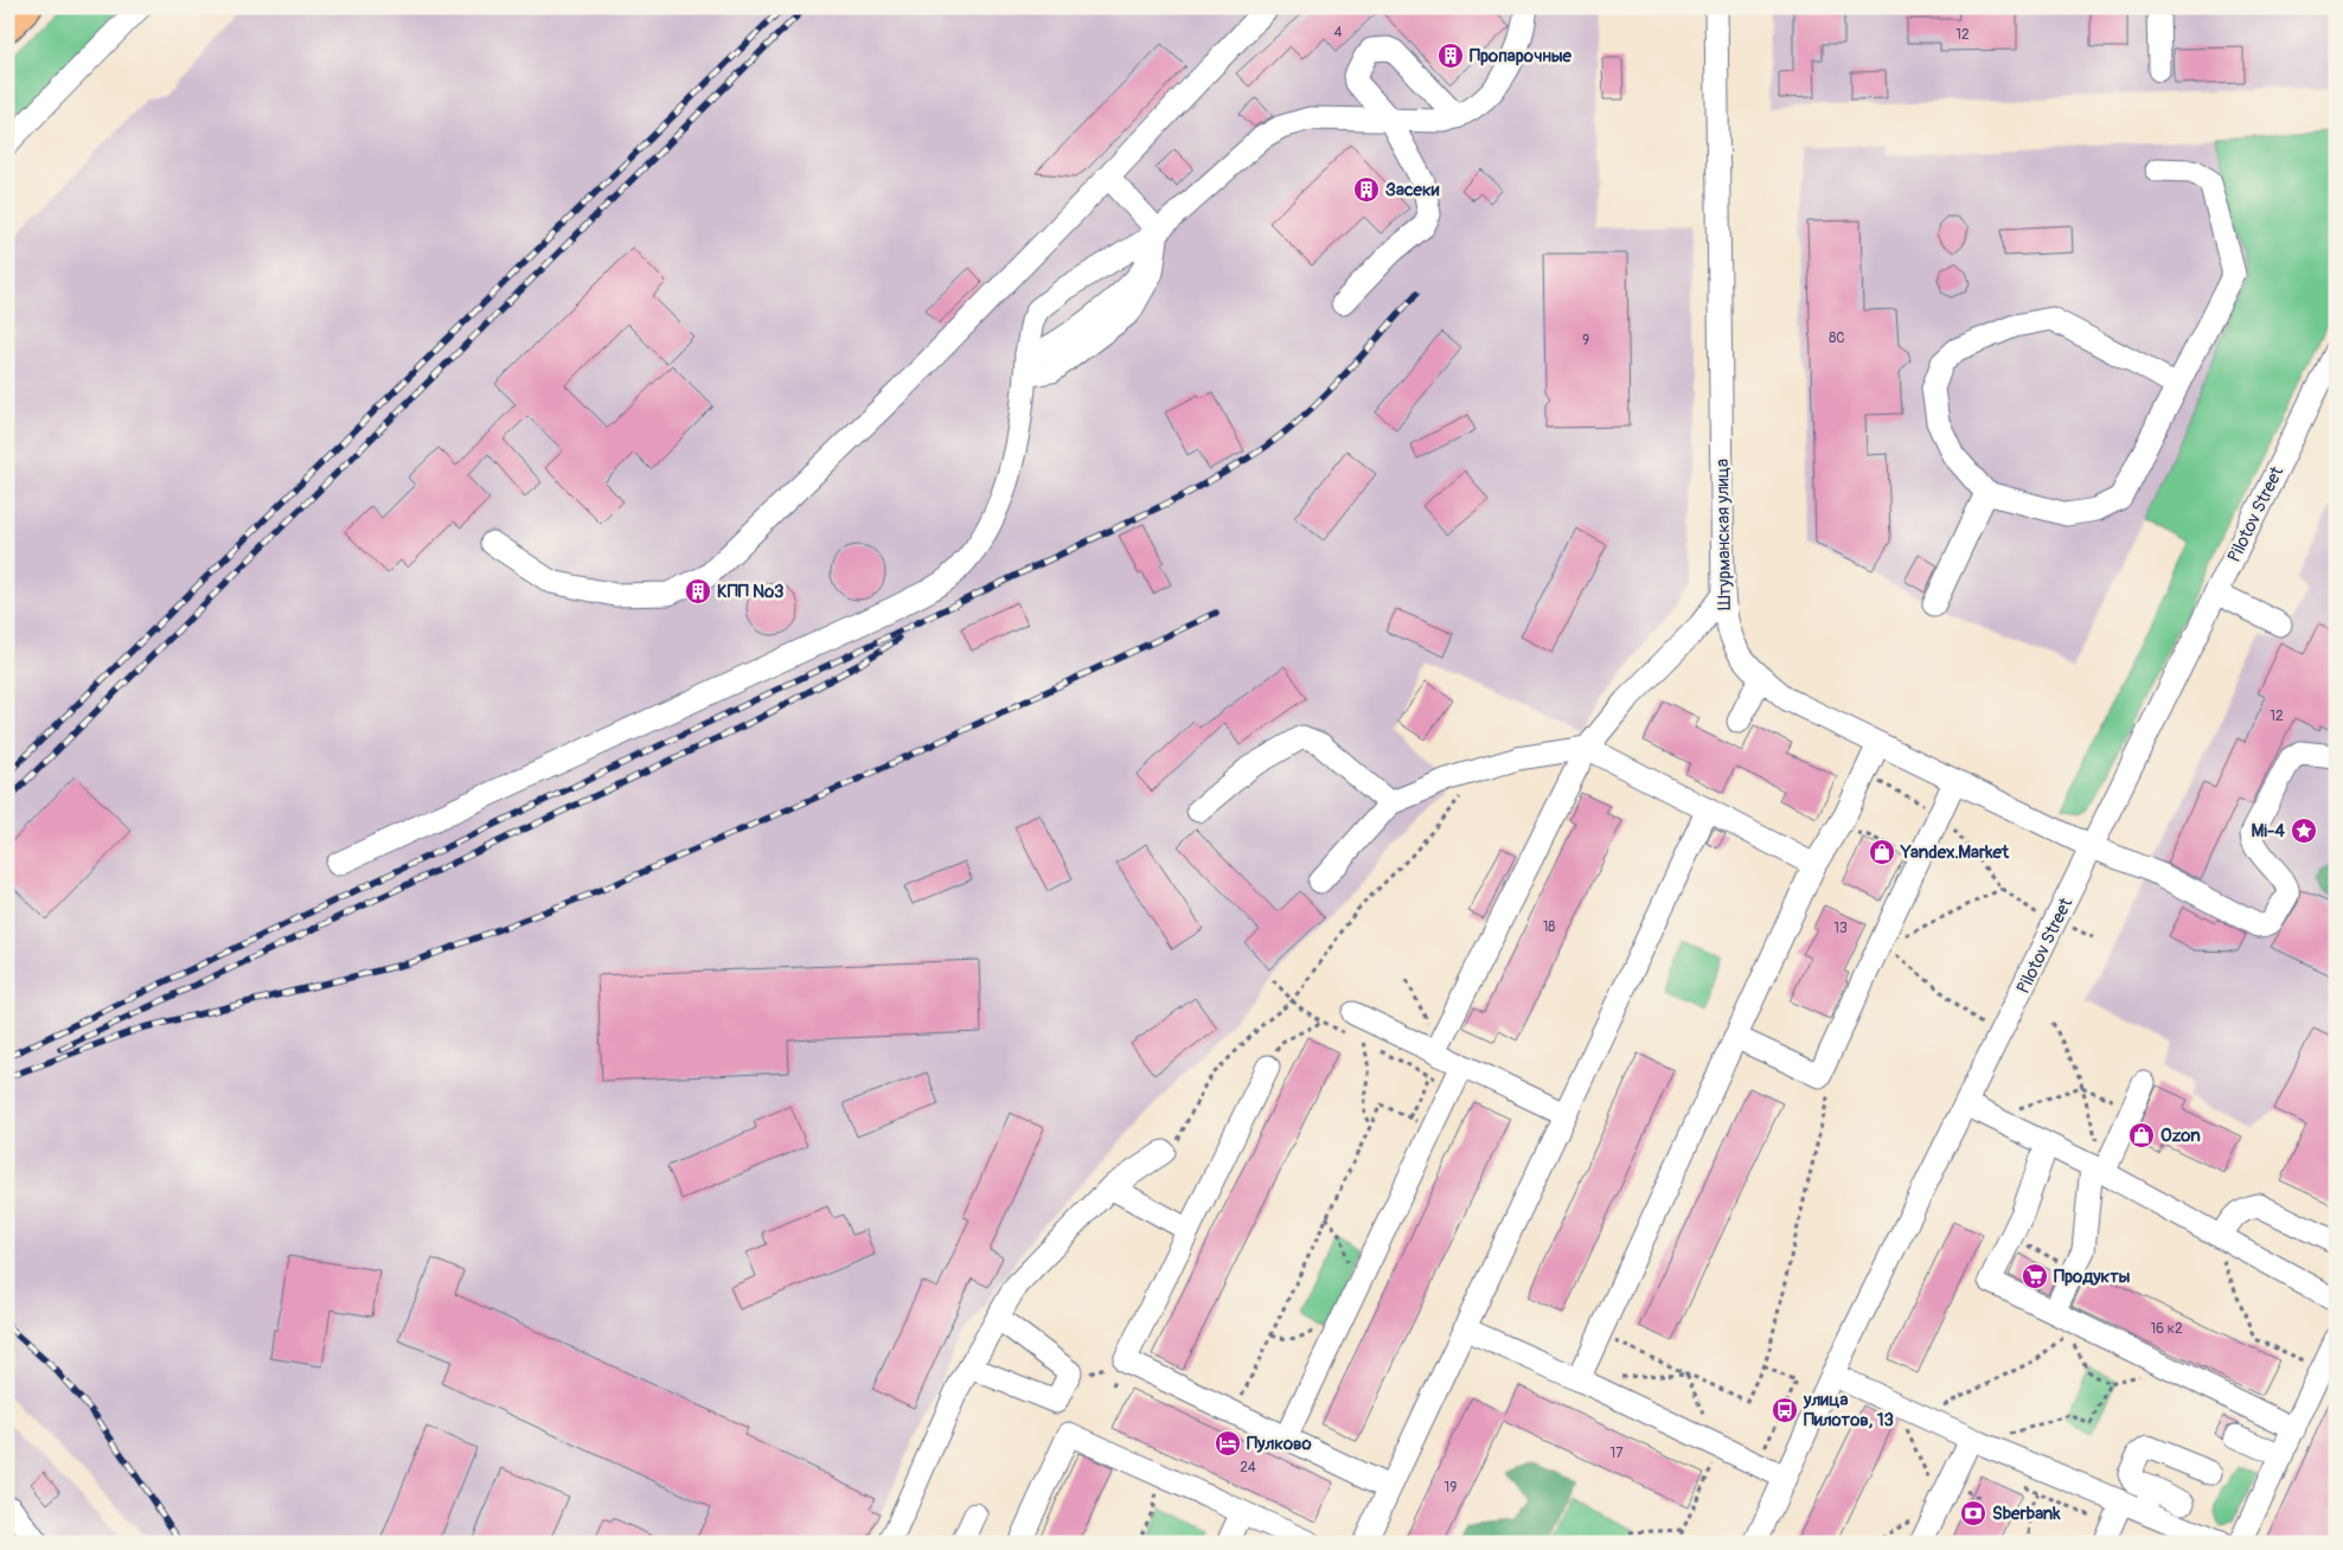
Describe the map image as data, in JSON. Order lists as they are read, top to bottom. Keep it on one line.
{"streets":{"street":["Pilotov Street","Штурманская улица"]},"crossings":[["Pilotov Street","Штурманская улица"]],"places":{"building":["Пропарочные","Засеки","КПП №3"],"place":["Mi-4"],"shop":["Yandex.Market","Ozon"],"supermarket":["Продукты"],"bus stop":["улица Пилотов, 13"],"hotel":["Пулково"],"bank":["Sberbank"]},"house_numbers":["4","12","8С","9","12","18","13","16 к2","17","24","19"]}
